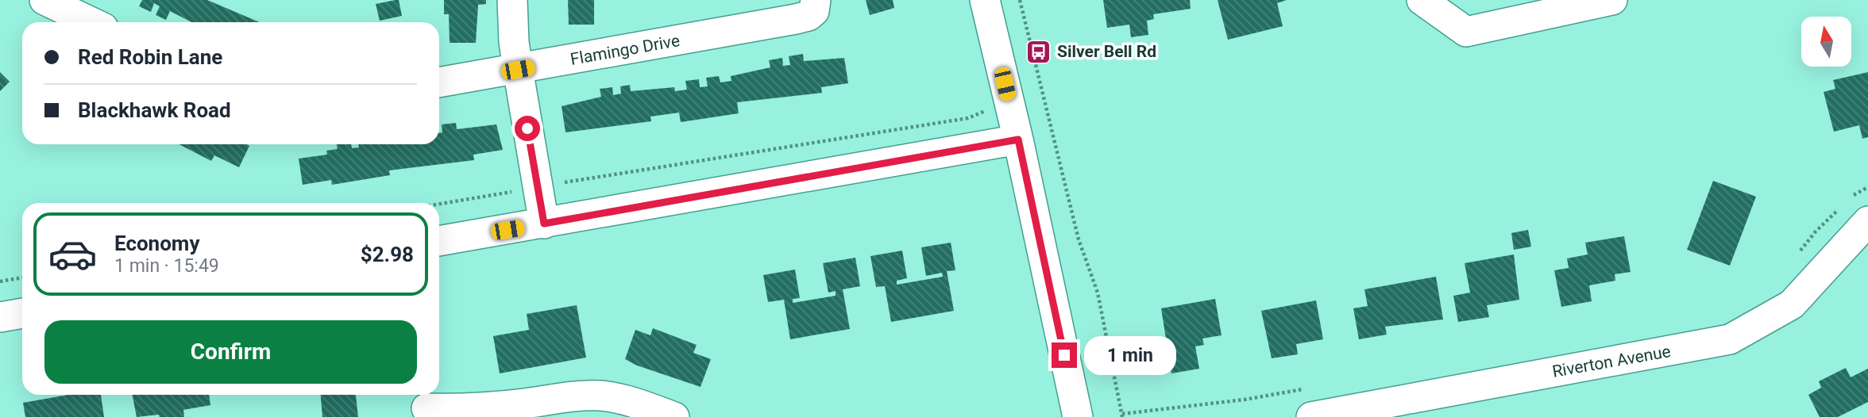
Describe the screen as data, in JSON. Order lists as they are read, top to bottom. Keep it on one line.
{"streets":{"street":["Flamingo Drive","Riverton Avenue"]},"places":{"bus stop":["Silver Bell Rd"]},"north":"top","page":{"banner":["Red Robin Lane","Blackhawk Road"],"list":[{"name":"Economy","note":"1 min · 15:49","value":"$2.98"}],"buttons":"Confirm","bubble":"1 min"}}
